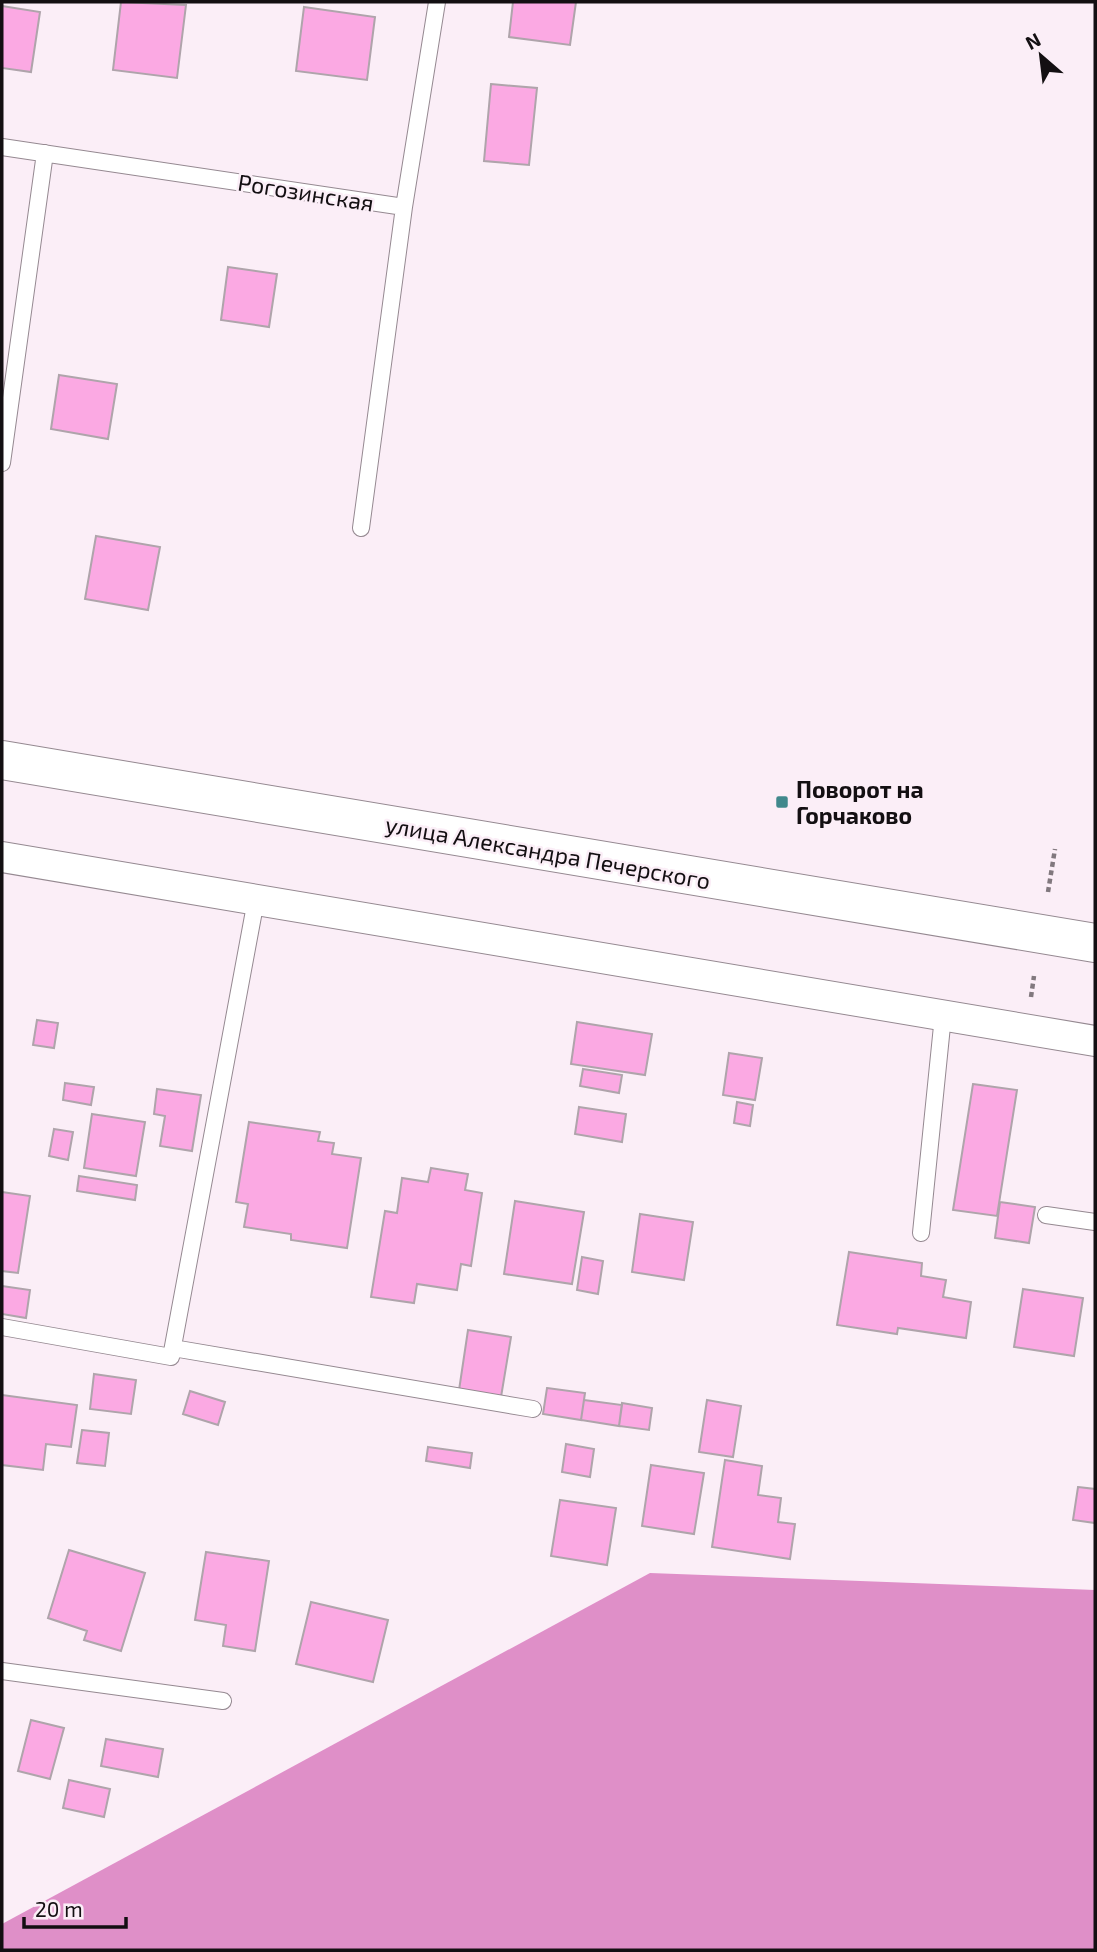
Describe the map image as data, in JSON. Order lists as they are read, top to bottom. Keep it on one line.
{"streets":{"main road":["улица Александра Печерского"],"lane":["Рогозинская"]},"places":{"transit":["Поворот на Горчаково"]},"scale_bar":"20 m","north":"top left"}
